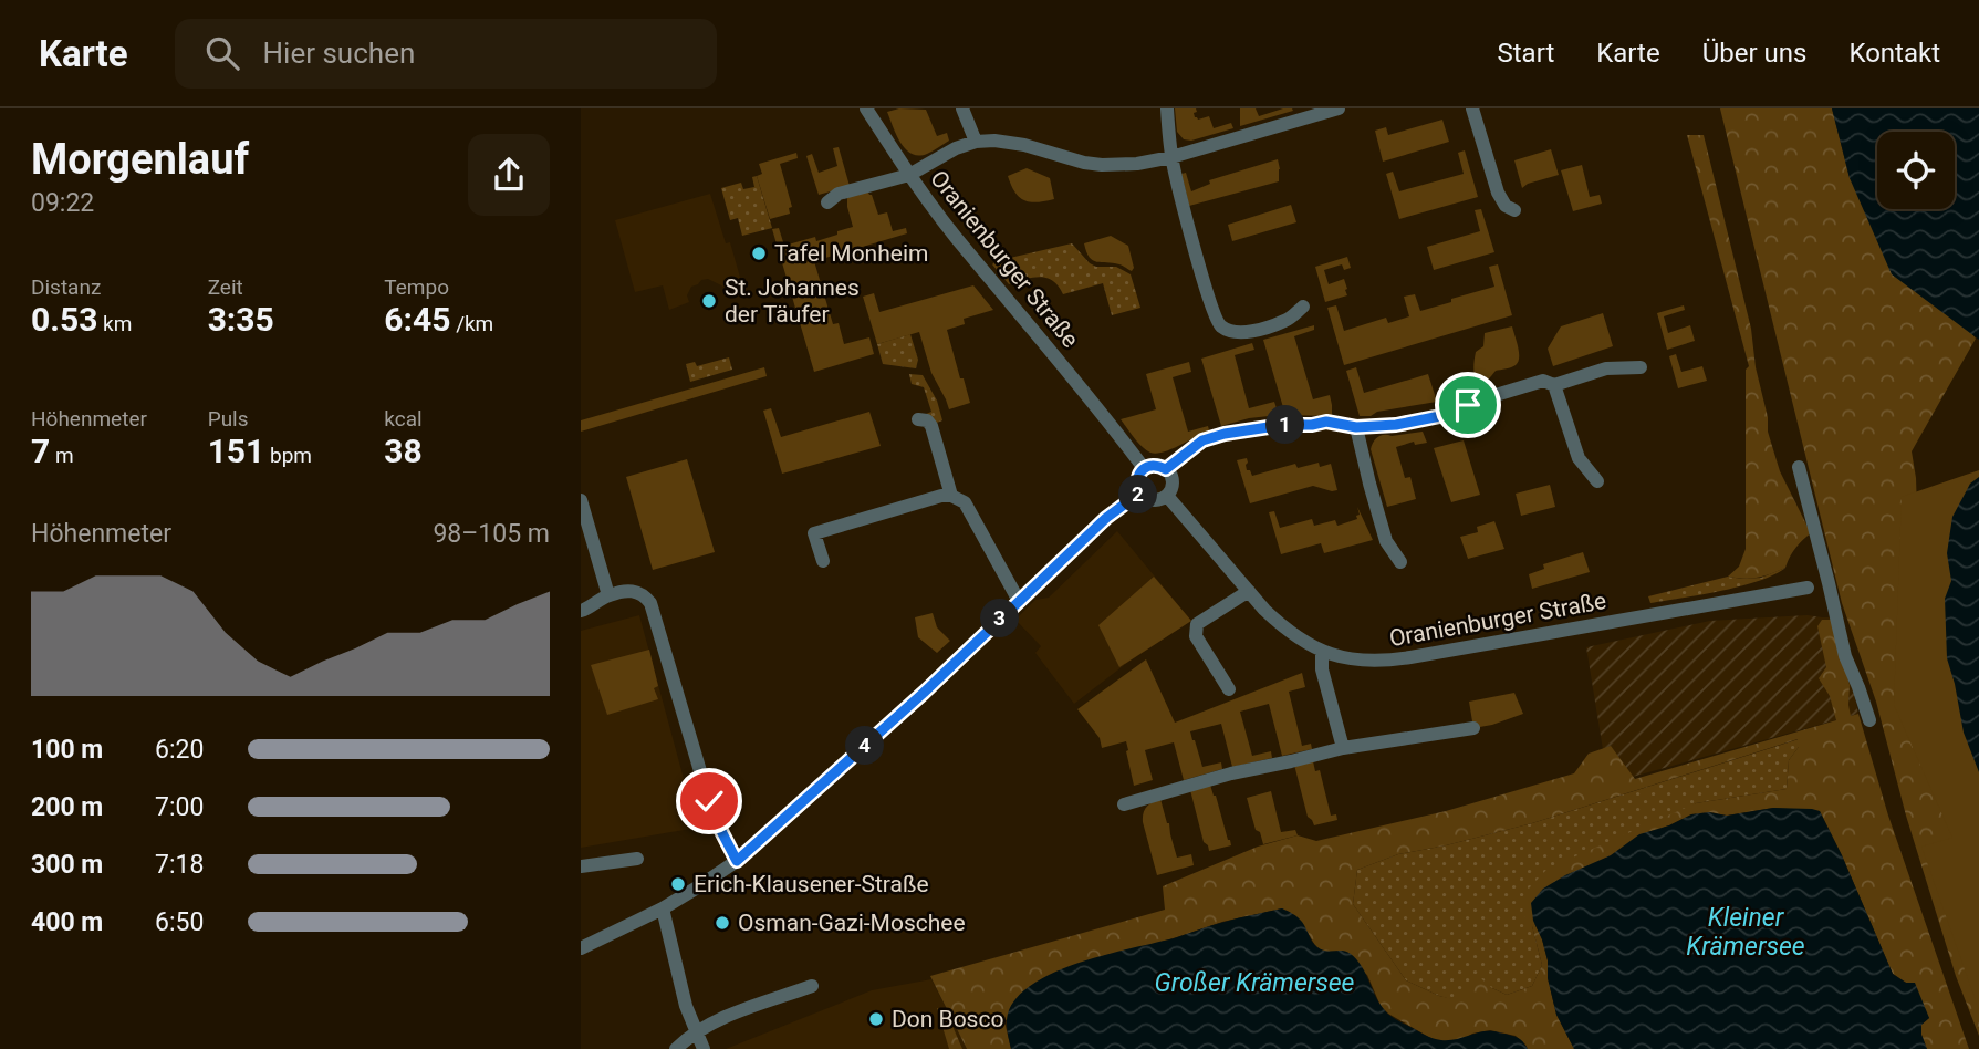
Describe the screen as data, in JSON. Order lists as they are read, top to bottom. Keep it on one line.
{"streets":{"street":["Oranienburger Straße"]},"water":["Kleiner Krämersee","Großer Krämersee"],"places":["Tafel Monheim","St. Johannes der Täufer","Erich-Klausener-Straße","Osman-Gazi-Moschee","Don Bosco"],"page":{"header":"Karte","search":"Hier suchen","nav":["Start","Karte","Über uns","Kontakt"],"heading":["Morgenlauf","09:22"],"stats":[["Distanz","0.53 km"],["Zeit","3:35"],["Tempo","6:45 /km"],["Höhenmeter","7 m"],["Puls","151 bpm"],["kcal","38"]],"pins":["1","2","3","4"],"chart":["Höhenmeter","98–105 m"],"list":[{"name":"100 m","note":"6:20"},{"name":"200 m","note":"7:00"},{"name":"300 m","note":"7:18"},{"name":"400 m","note":"6:50"}]}}
